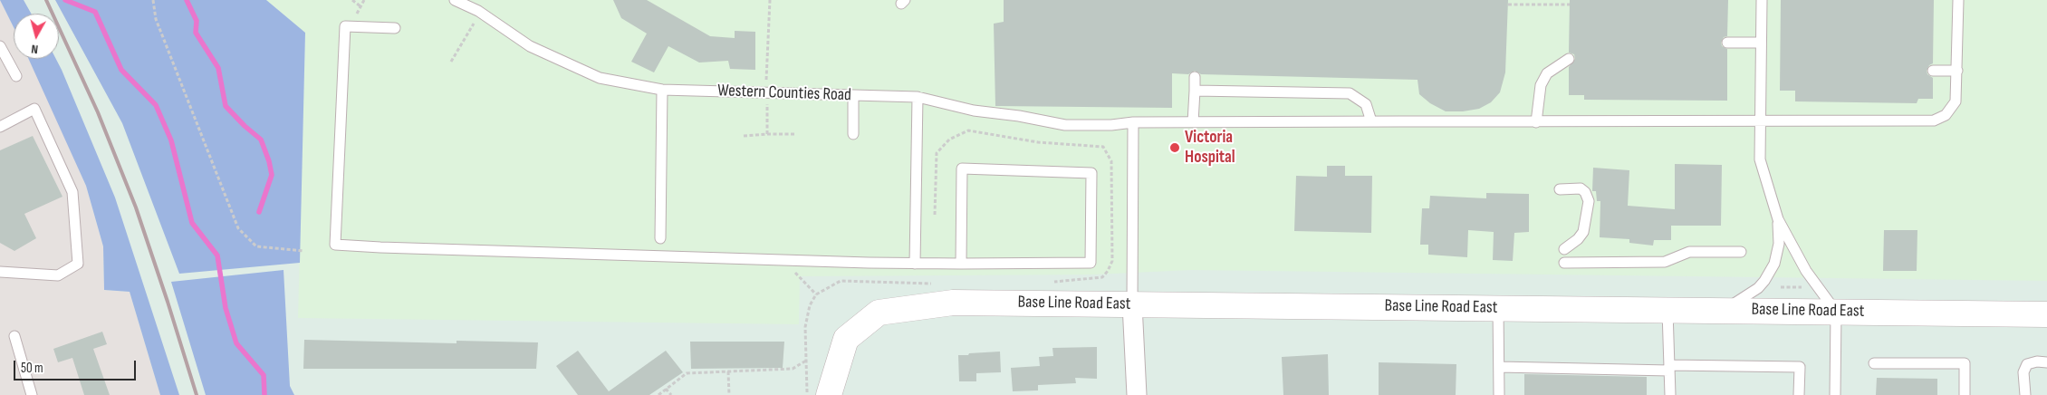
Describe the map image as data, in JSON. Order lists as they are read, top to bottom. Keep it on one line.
{"streets":{"street":["Base Line Road East"],"lane":["Western Counties Road"]},"places":["Victoria Hospital"],"scale_bar":"50 m","north":"bottom"}
